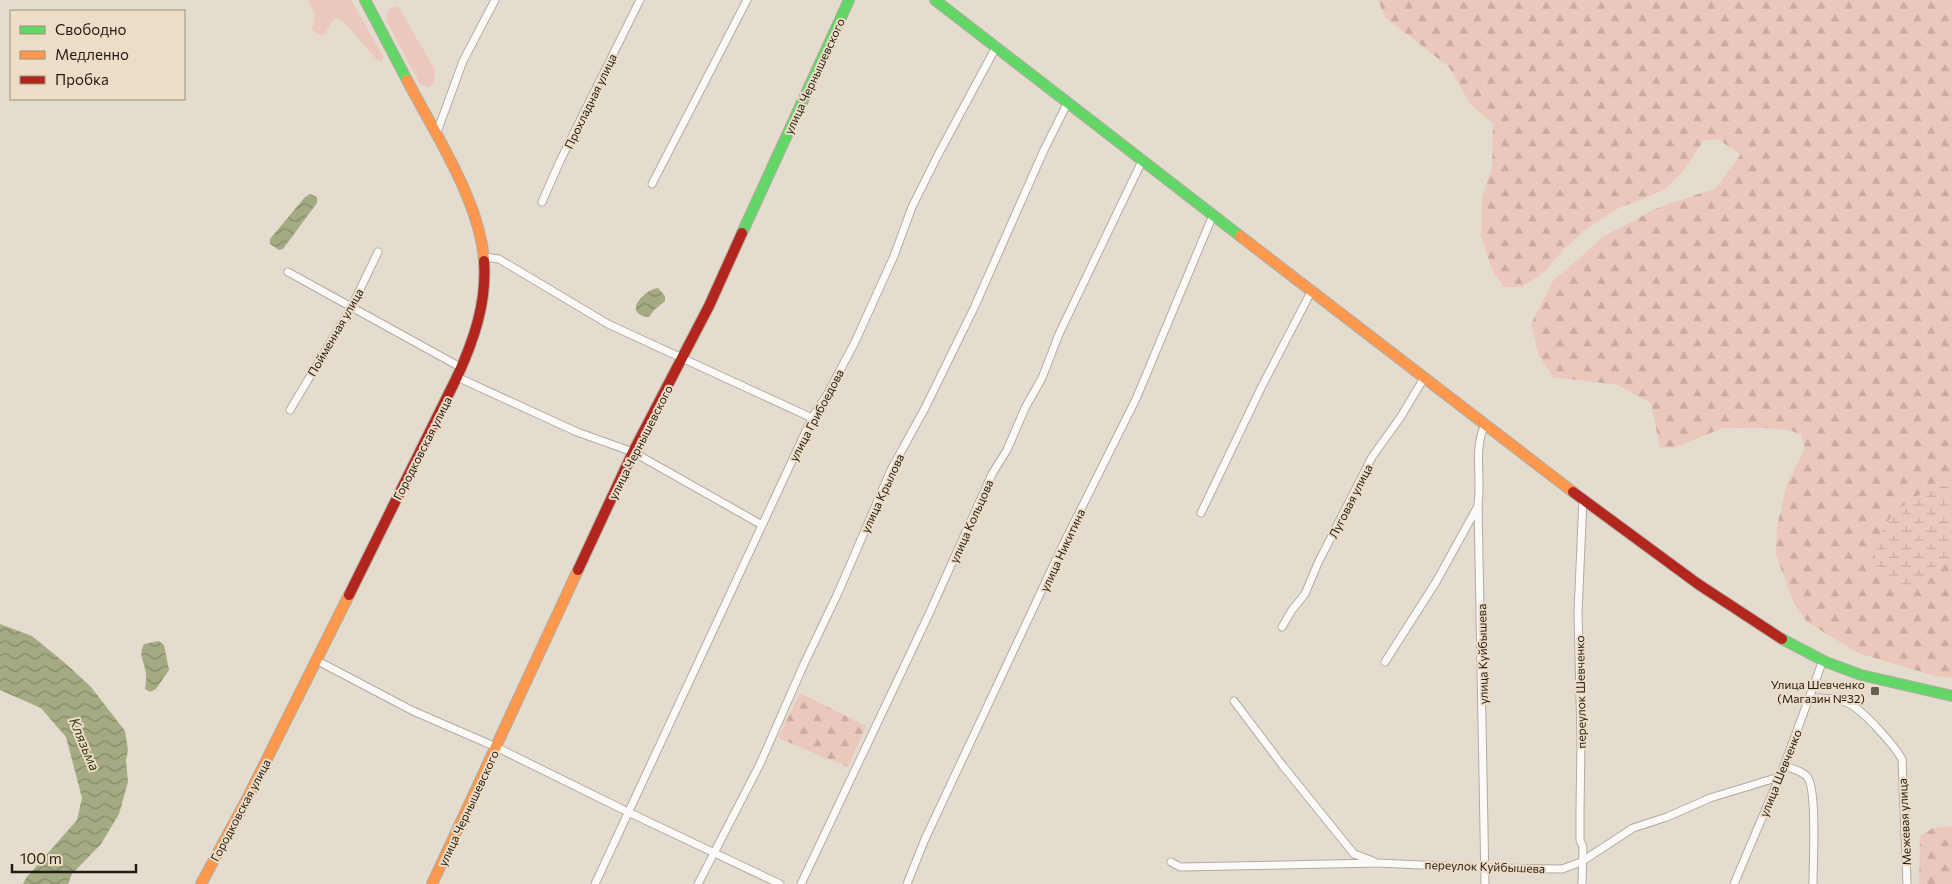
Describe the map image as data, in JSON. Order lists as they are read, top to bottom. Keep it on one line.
{"streets":{"street":["улица Чернышевского","Прохладная улица","Пойменная улица","улица Грибоедова","Городковская улица","улица Крылова","Луговая улица","улица Кольцова","улица Никитина","улица Куйбышева","переулок Шевченко","улица Шевченко","Межевая улица","переулок Куйбышева"]},"crossings":[["улица Куйбышева","переулок Куйбышева"],["переулок Шевченко","переулок Куйбышева"],["улица Шевченко","Межевая улица"],["улица Шевченко","переулок Куйбышева"]],"water":["Клязьма"],"places":{"transit":["Улица Шевченко (Магазин №32)"]},"legend":["Свободно","Медленно","Пробка"],"scale_bar":"100 m"}
